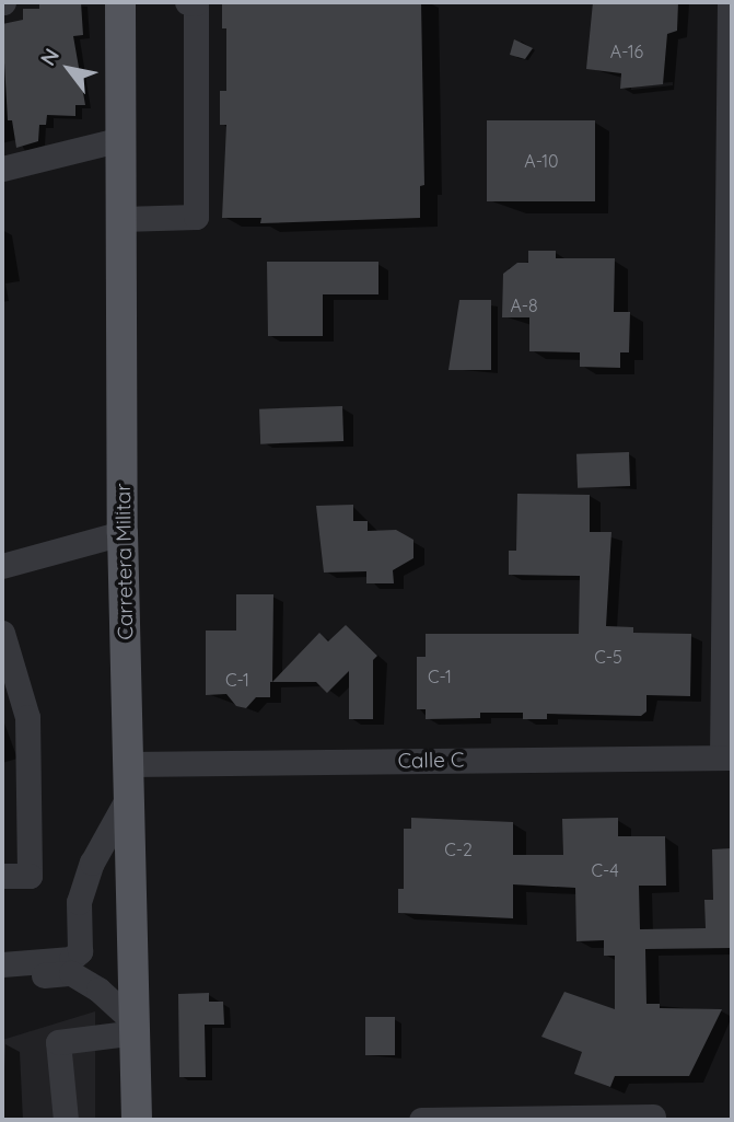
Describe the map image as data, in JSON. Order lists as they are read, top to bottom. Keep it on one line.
{"streets":{"main road":["Carretera Militar"],"street":["Calle C"]},"crossings":[["Carretera Militar","Calle C"]],"house_numbers":["A-16","A-10","A-8","C-5","C-1","C-1","C-2","C-4"],"north":"top left"}
